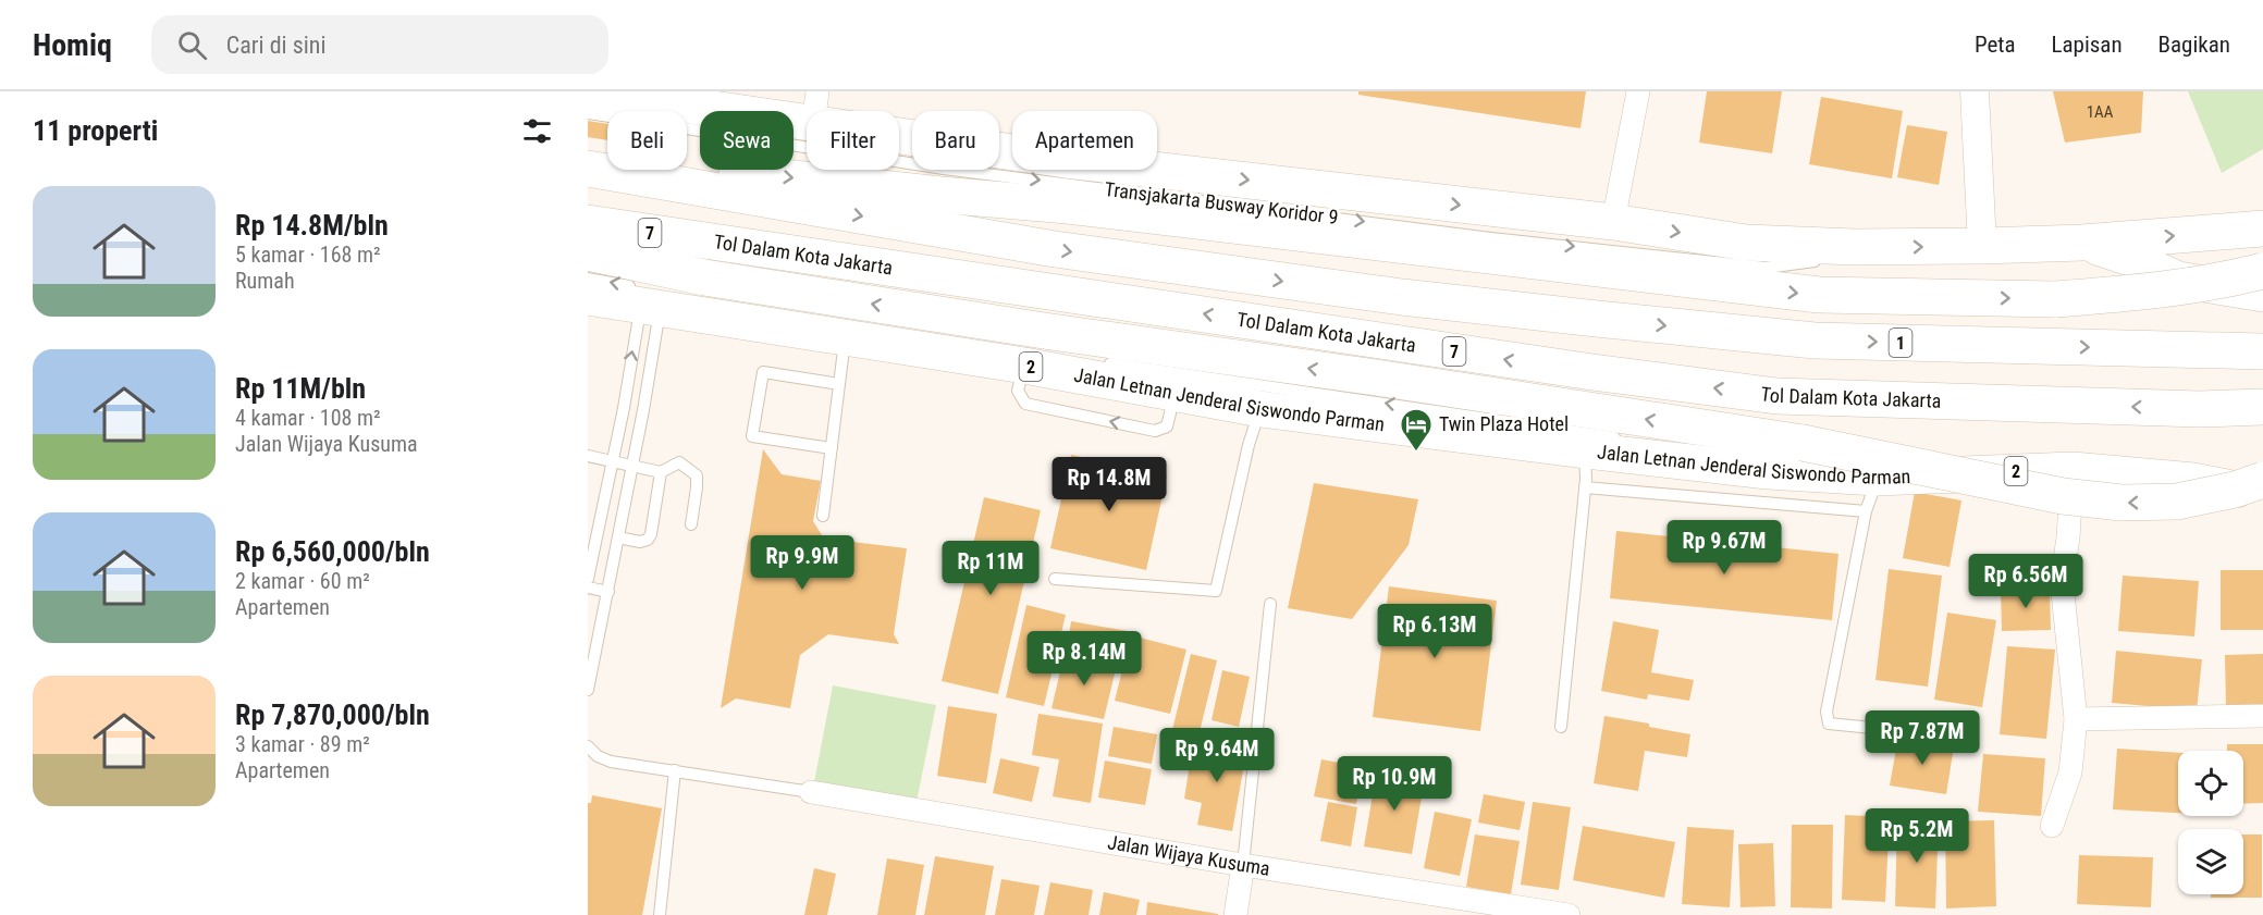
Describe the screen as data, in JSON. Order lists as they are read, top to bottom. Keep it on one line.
{"streets":{"highway":["7","Tol Dalam Kota Jakarta","1","2","Jalan Letnan Jenderal Siswondo Parman"],"street":["Jalan Wijaya Kusuma"],"lane":["Transjakarta Busway Koridor 9"]},"one_way":["Transjakarta Busway Koridor 9"],"places":{"hotel":["Twin Plaza Hotel"]},"house_numbers":["1AA"],"page":{"header":"Homiq","search":"Cari di sini","nav":["Peta","Lapisan","Bagikan"],"heading":"11 properti","chip":["Beli","Sewa","Filter","Baru","Apartemen"],"list":[{"name":"Rp 14.8M/bln","note":"5 kamar · 168 m² · Rumah"},{"name":"Rp 11M/bln","note":"4 kamar · 108 m² · Jalan Wijaya Kusuma"},{"name":"Rp 6,560,000/bln","note":"2 kamar · 60 m² · Apartemen"},{"name":"Rp 7,870,000/bln","note":"3 kamar · 89 m² · Apartemen"}],"price":["Rp 14.8M","Rp 9.67M","Rp 9.9M","Rp 11M","Rp 6.56M","Rp 6.13M","Rp 8.14M","Rp 7.87M","Rp 9.64M","Rp 10.9M","Rp 5.2M"]}}
